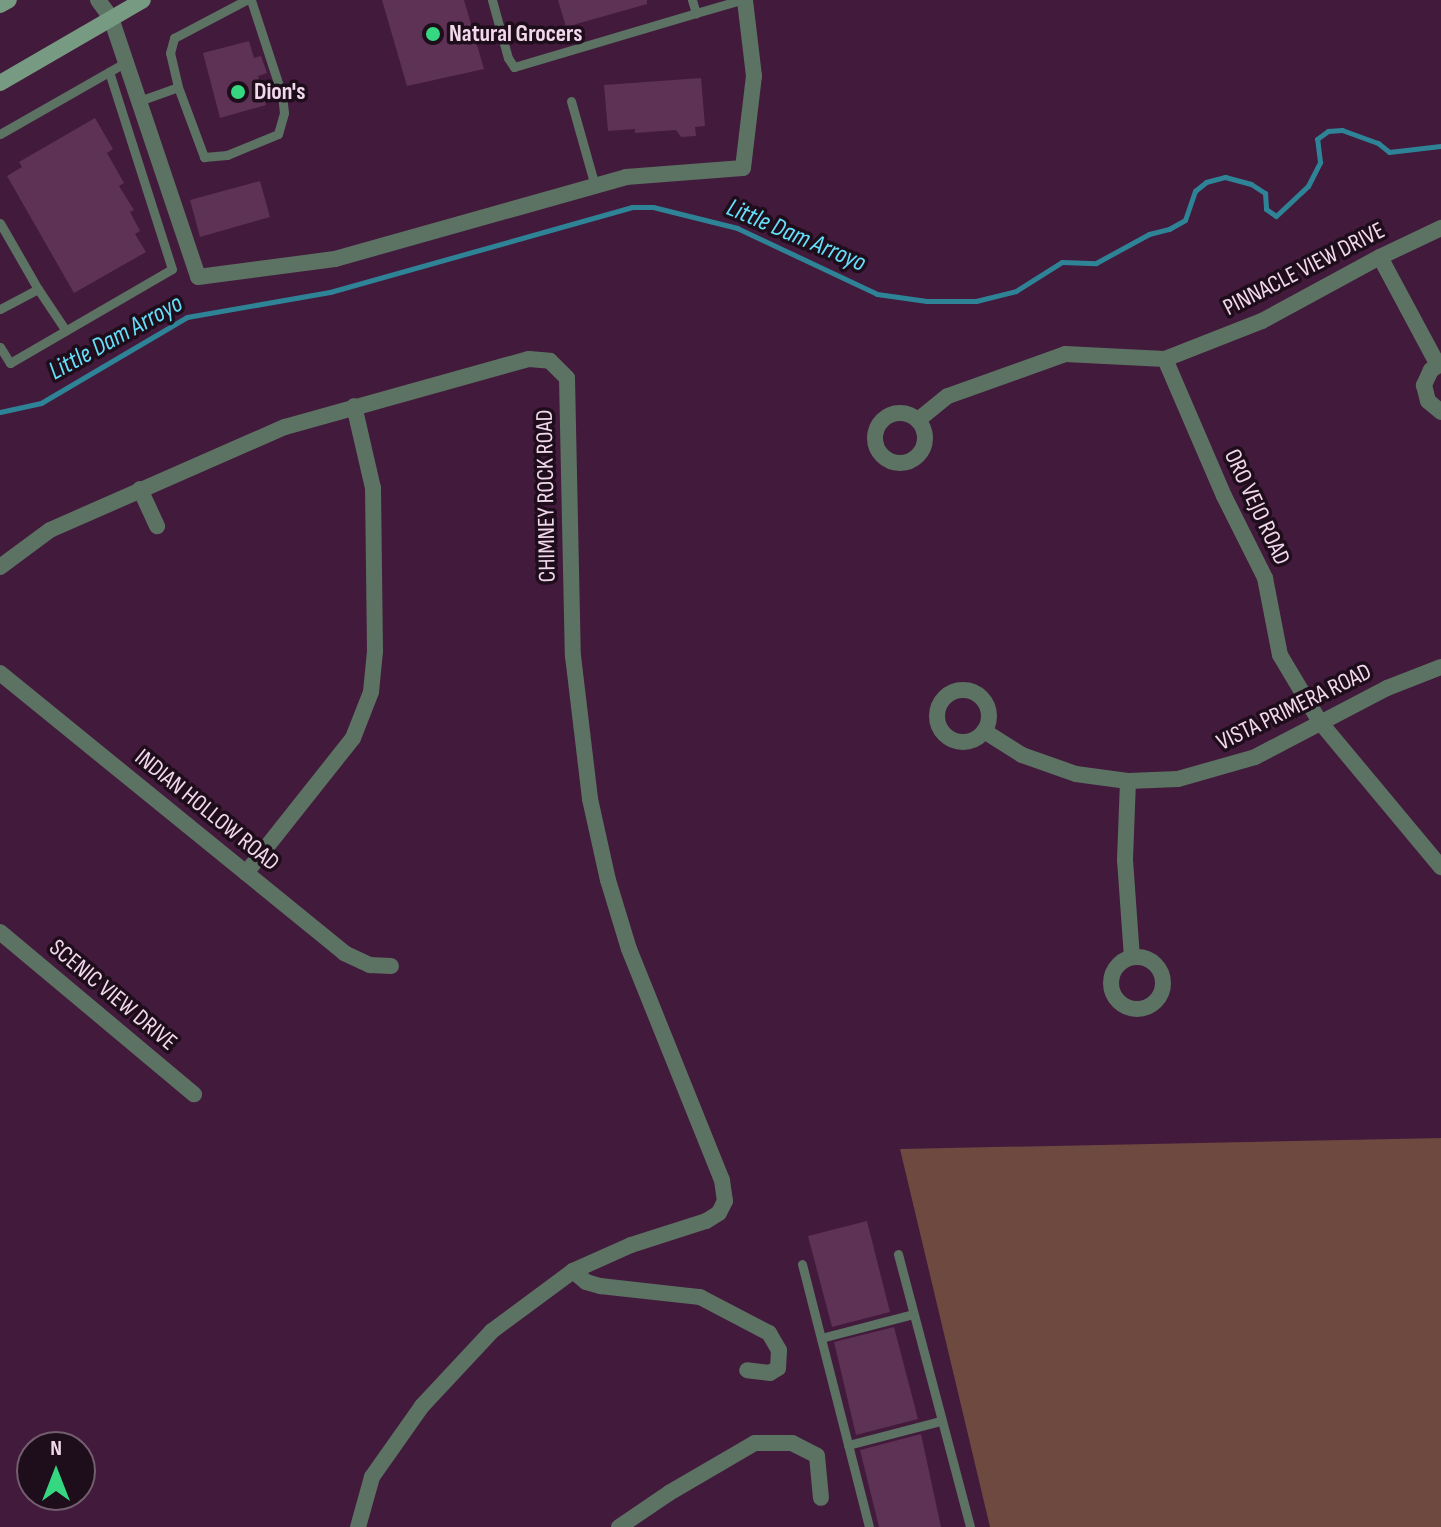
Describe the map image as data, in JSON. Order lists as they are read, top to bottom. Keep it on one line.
{"streets":{"street":["PINNACLE VIEW DRIVE","CHIMNEY ROCK ROAD","ORO VEJO ROAD","VISTA PRIMERA ROAD","INDIAN HOLLOW ROAD","SCENIC VIEW DRIVE"]},"crossings":[["PINNACLE VIEW DRIVE","ORO VEJO ROAD"],["ORO VEJO ROAD","VISTA PRIMERA ROAD"]],"water":["Little Dam Arroyo"],"places":["Natural Grocers","Dion's"],"north":"top"}
